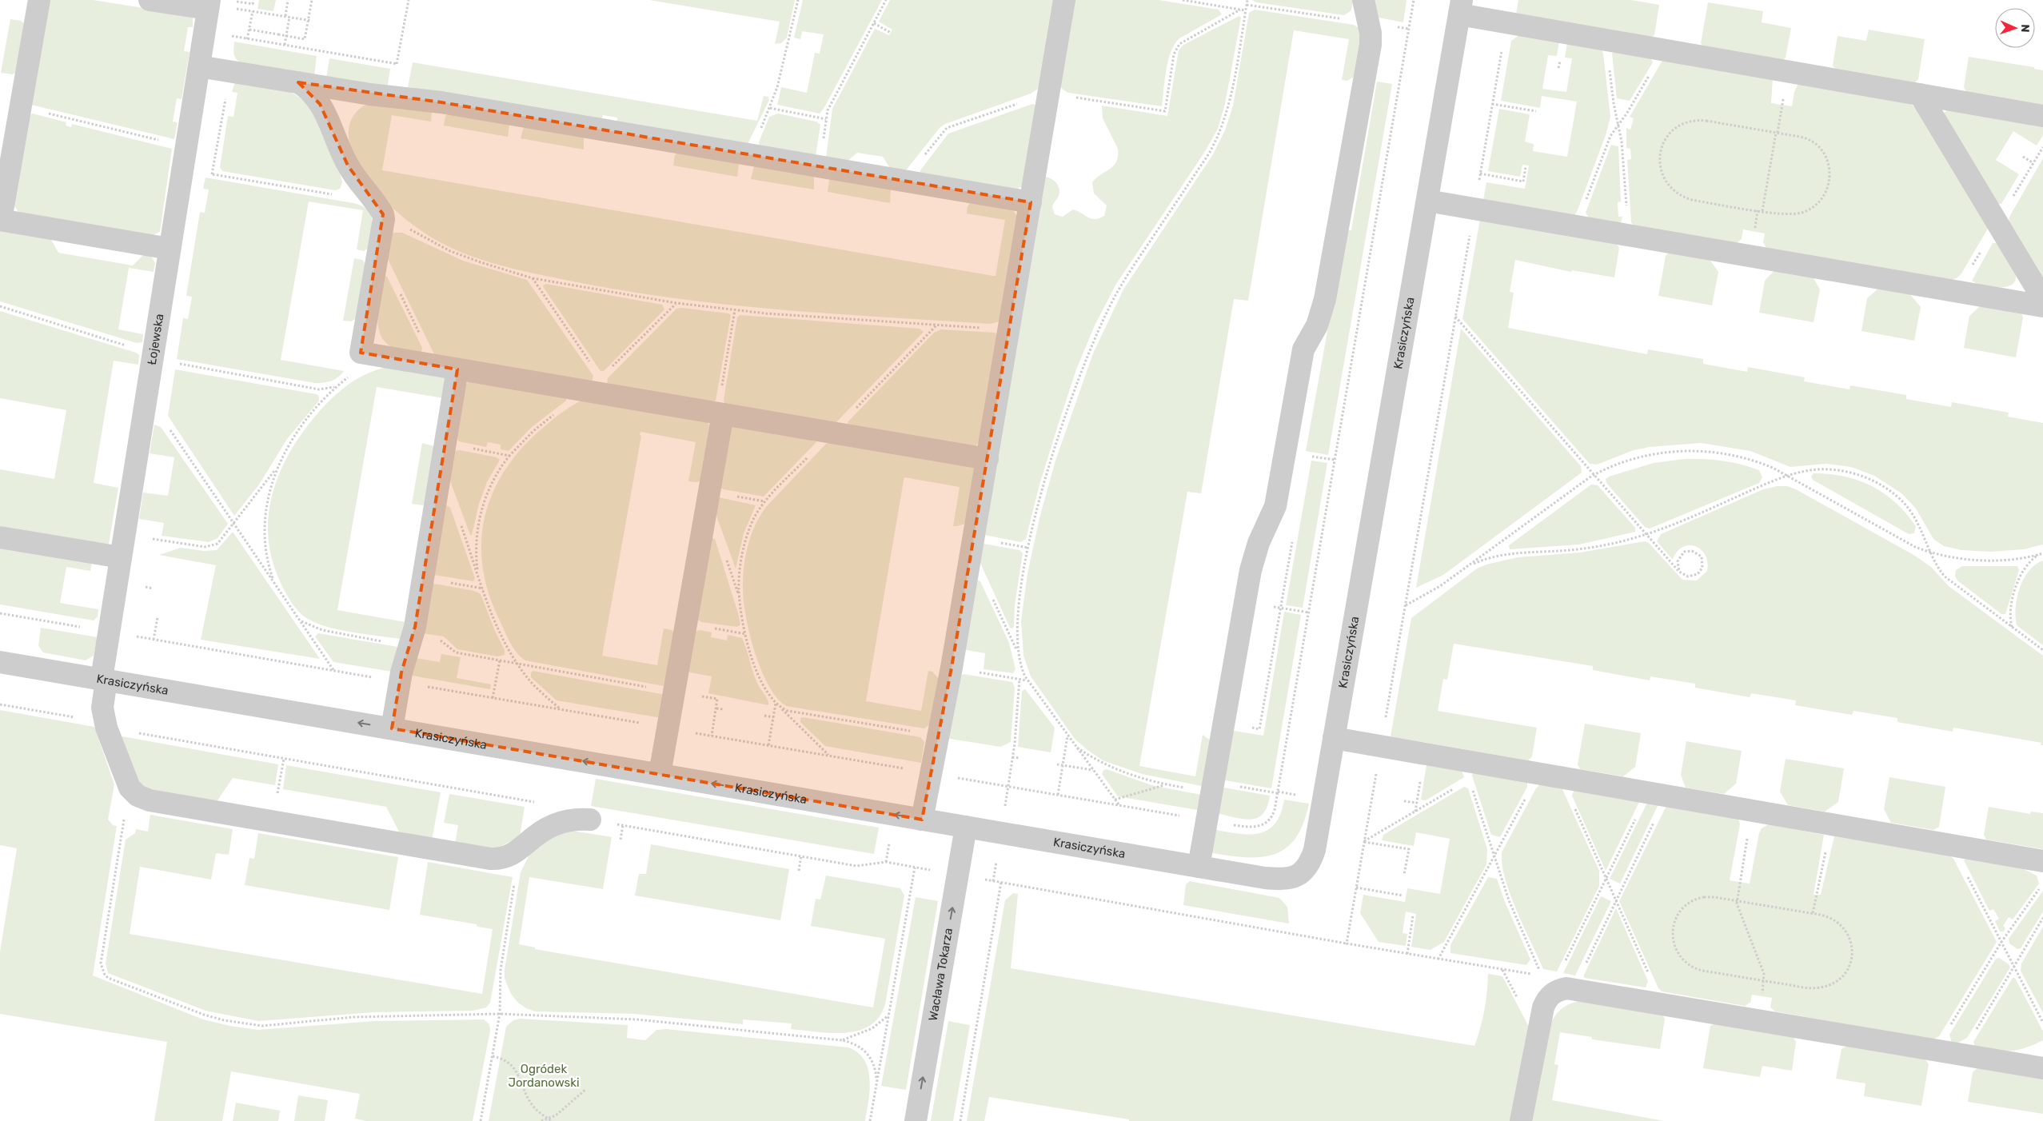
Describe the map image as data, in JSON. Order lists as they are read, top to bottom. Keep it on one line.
{"streets":{"street":["Krasiczyńska","Łojewska","Wacława Tokarza"]},"crossings":[["Krasiczyńska","Łojewska"],["Krasiczyńska","Wacława Tokarza"]],"one_way":["Krasiczyńska","Wacława Tokarza"],"parks":["Ogródek Jordanowski"],"north":"right"}
